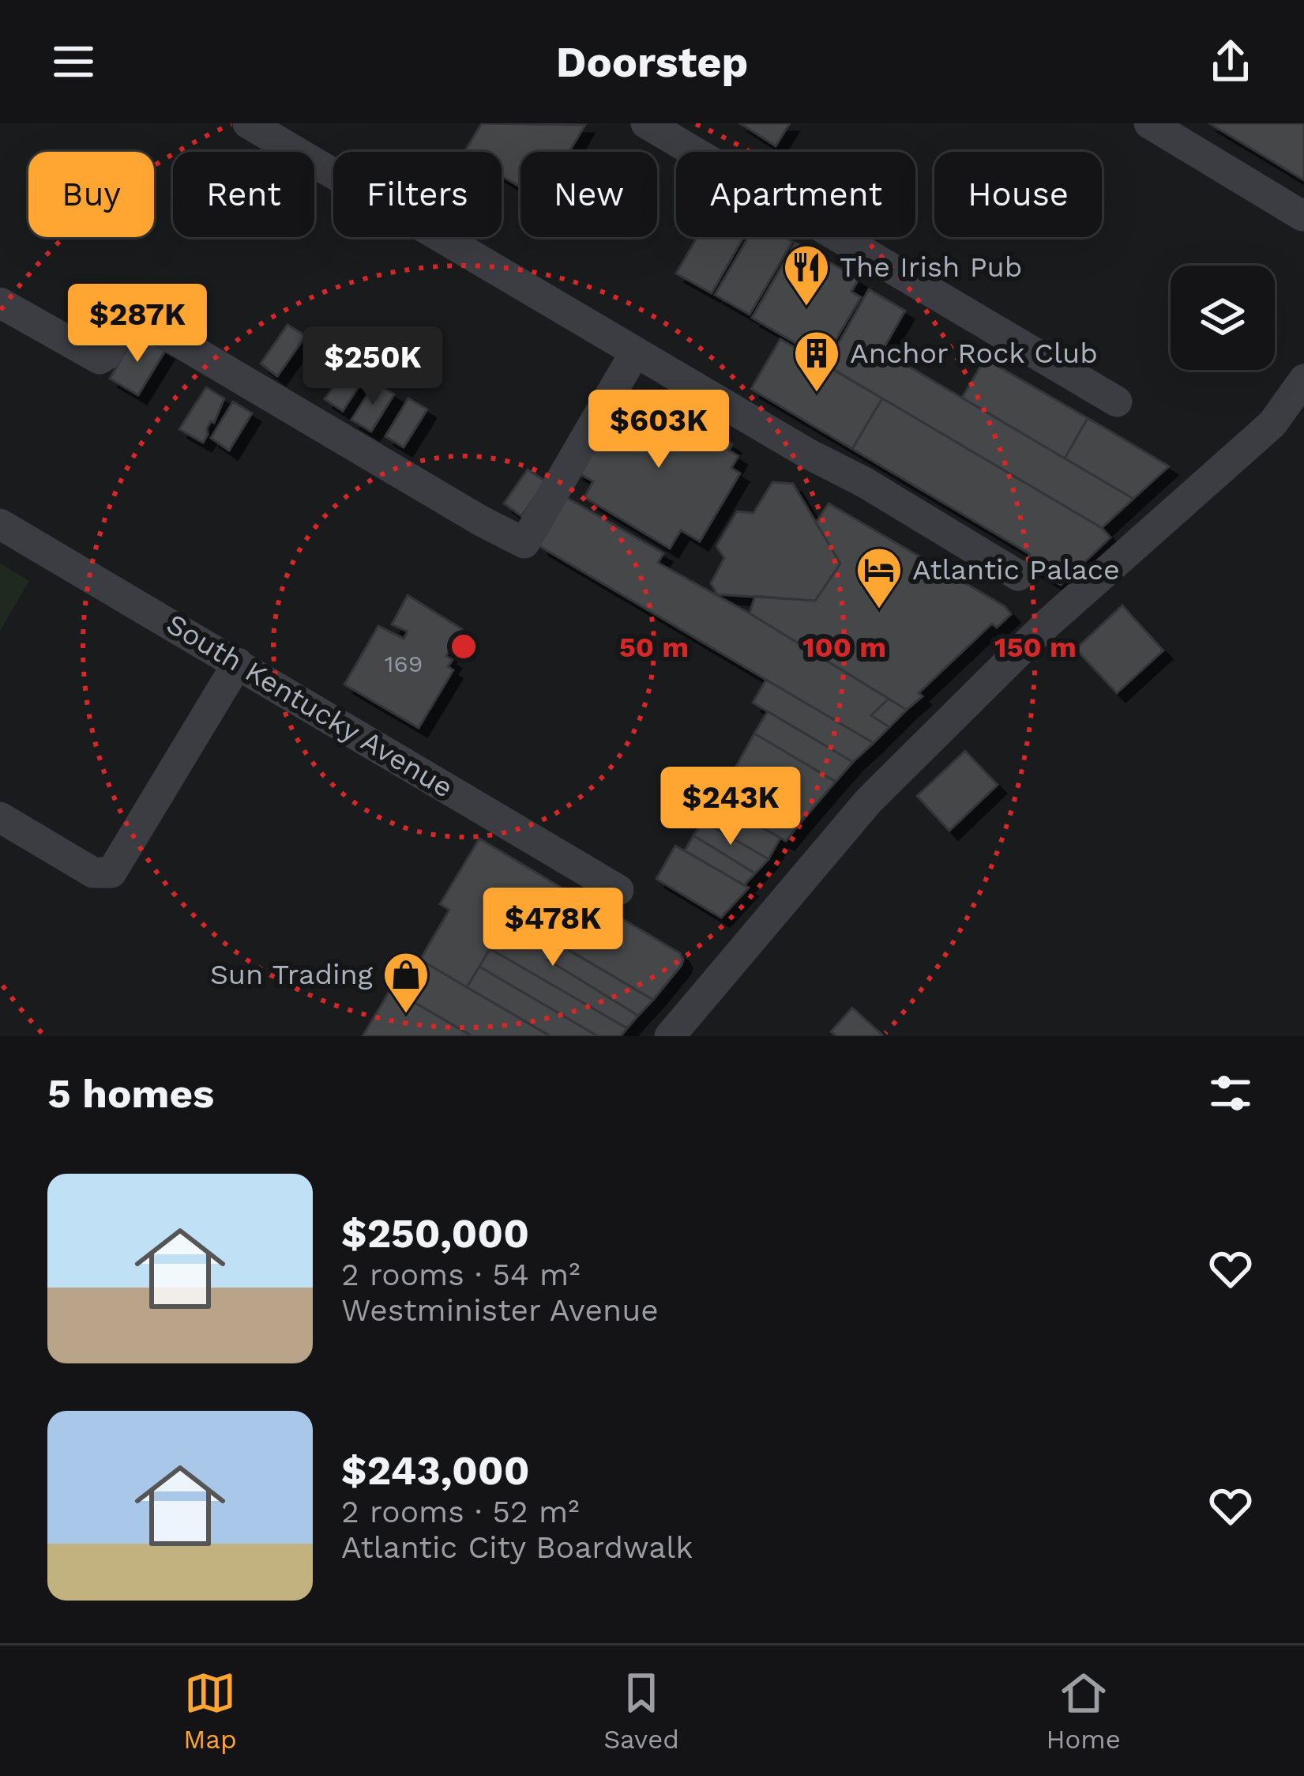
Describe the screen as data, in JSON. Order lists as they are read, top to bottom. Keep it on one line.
{"streets":{"street":["South Kentucky Avenue"]},"places":{"restaurant":["The Irish Pub"],"building":["Anchor Rock Club"],"hotel":["Atlantic Palace"],"shop":["Sun Trading"]},"house_numbers":["169"],"page":{"header":"Doorstep","chip":["Buy","Rent","Filters","New","Apartment","House"],"price":["$287K","$250K","$603K","$243K","$478K"],"heading":"5 homes","list":[{"name":"$250,000","note":"2 rooms · 54 m² · Westminister Avenue"},{"name":"$243,000","note":"2 rooms · 52 m² · Atlantic City Boardwalk"}],"tabs":["Map","Saved","Home"]},"rings":["50 m","100 m","150 m"]}
